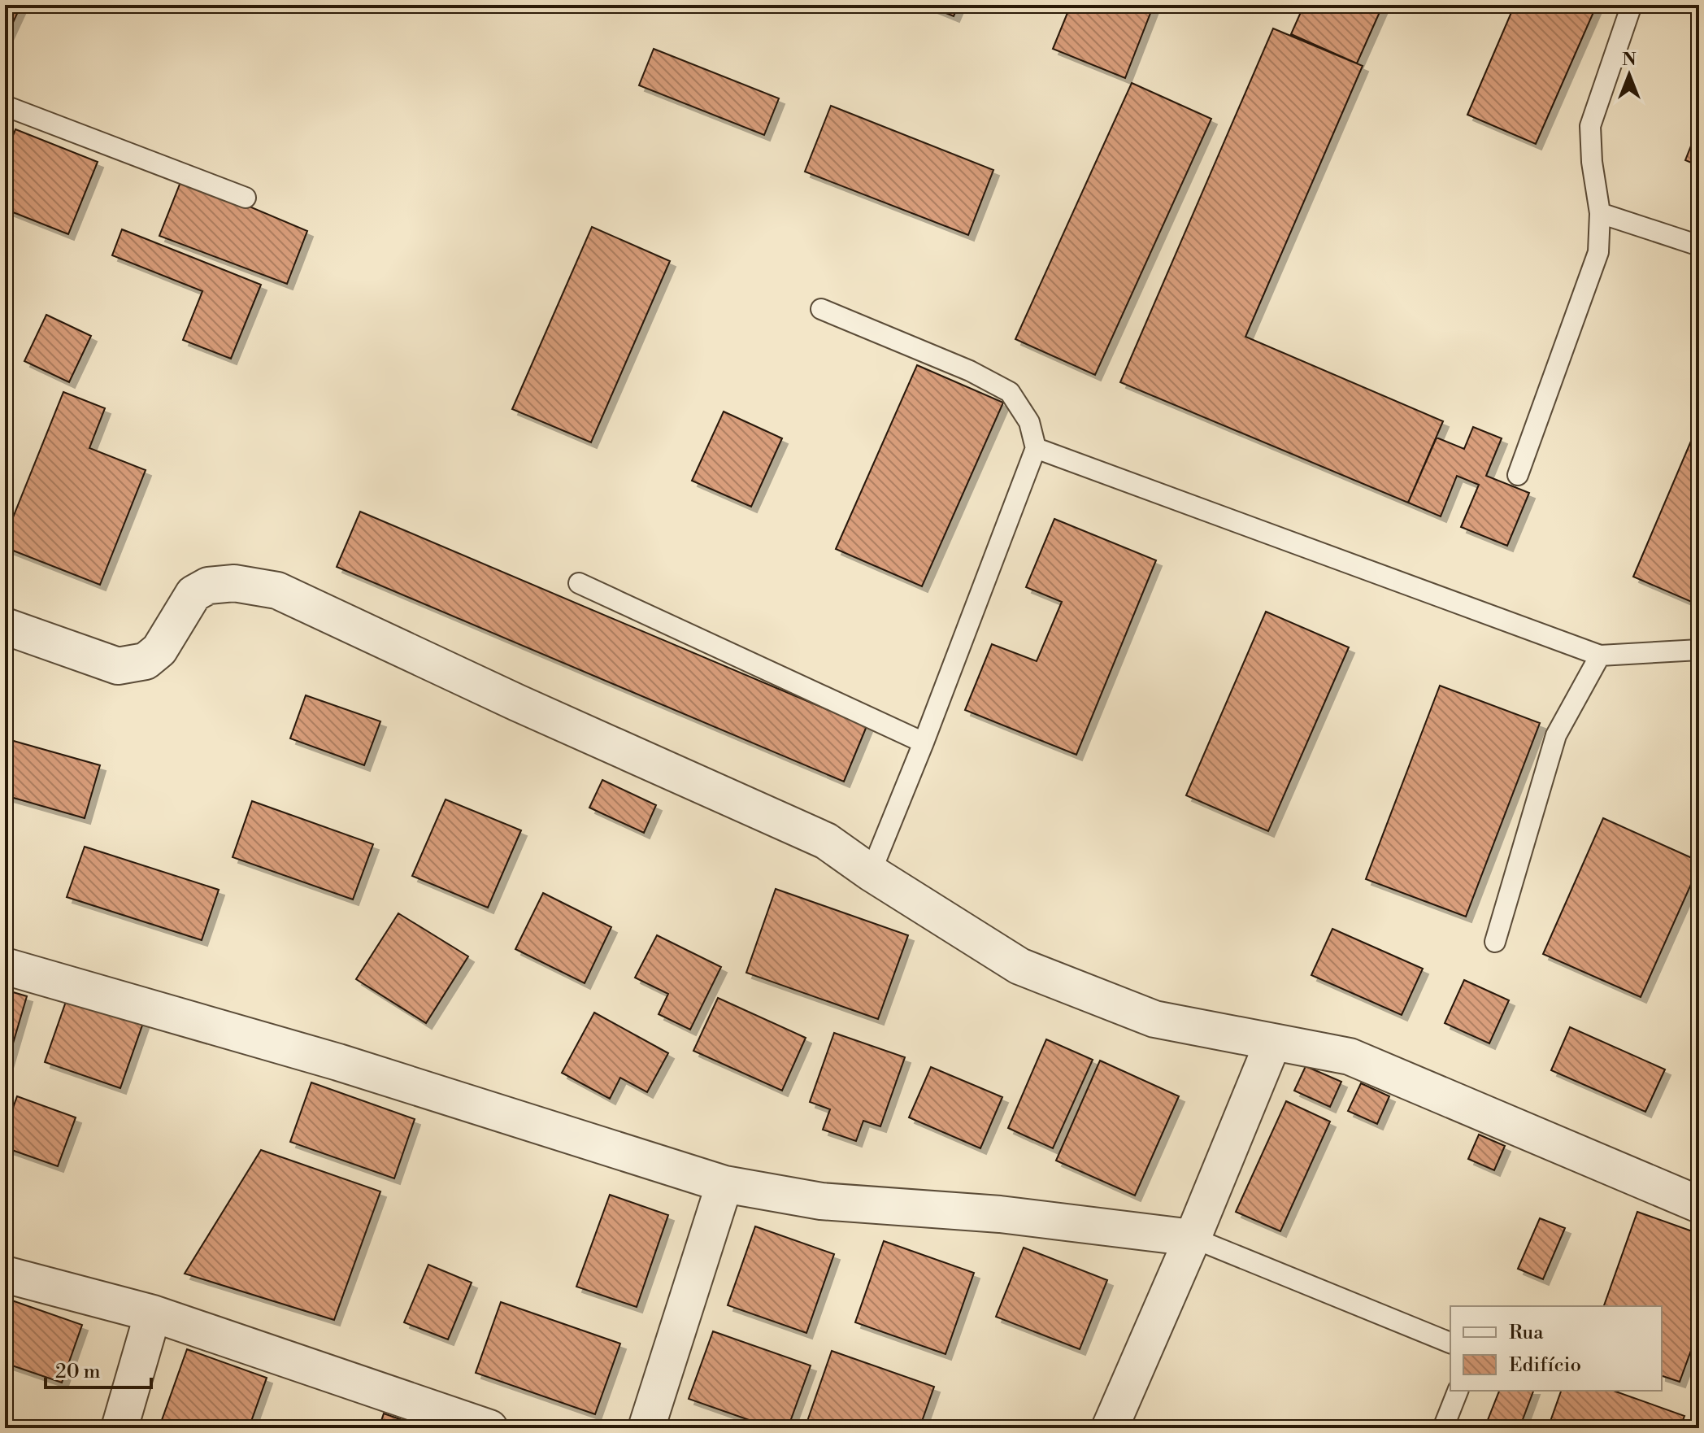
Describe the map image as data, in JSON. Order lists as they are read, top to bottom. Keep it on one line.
{"legend":["Rua","Edifício"],"scale_bar":"20 m","north":"top"}
